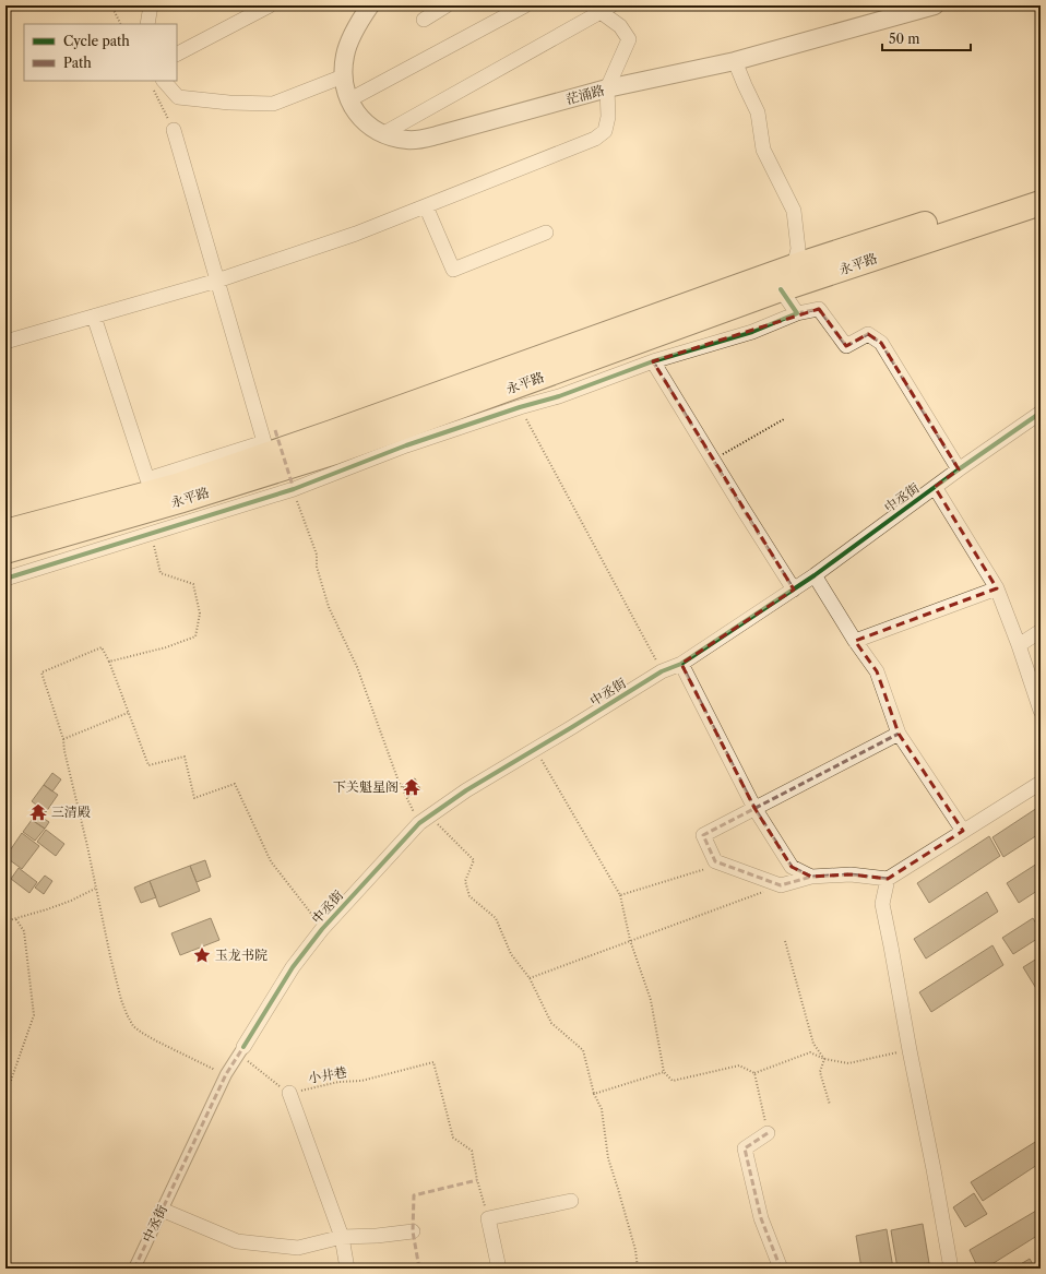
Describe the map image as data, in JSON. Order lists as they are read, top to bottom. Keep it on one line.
{"streets":{"highway":["永平路"],"street":["茫涌路","中丞街"],"path":["小井巷"]},"places":{"temple":["下关魁星阁","三清殿"],"place":["玉龙书院"]},"legend":["Cycle path","Path"],"scale_bar":"50 m"}
